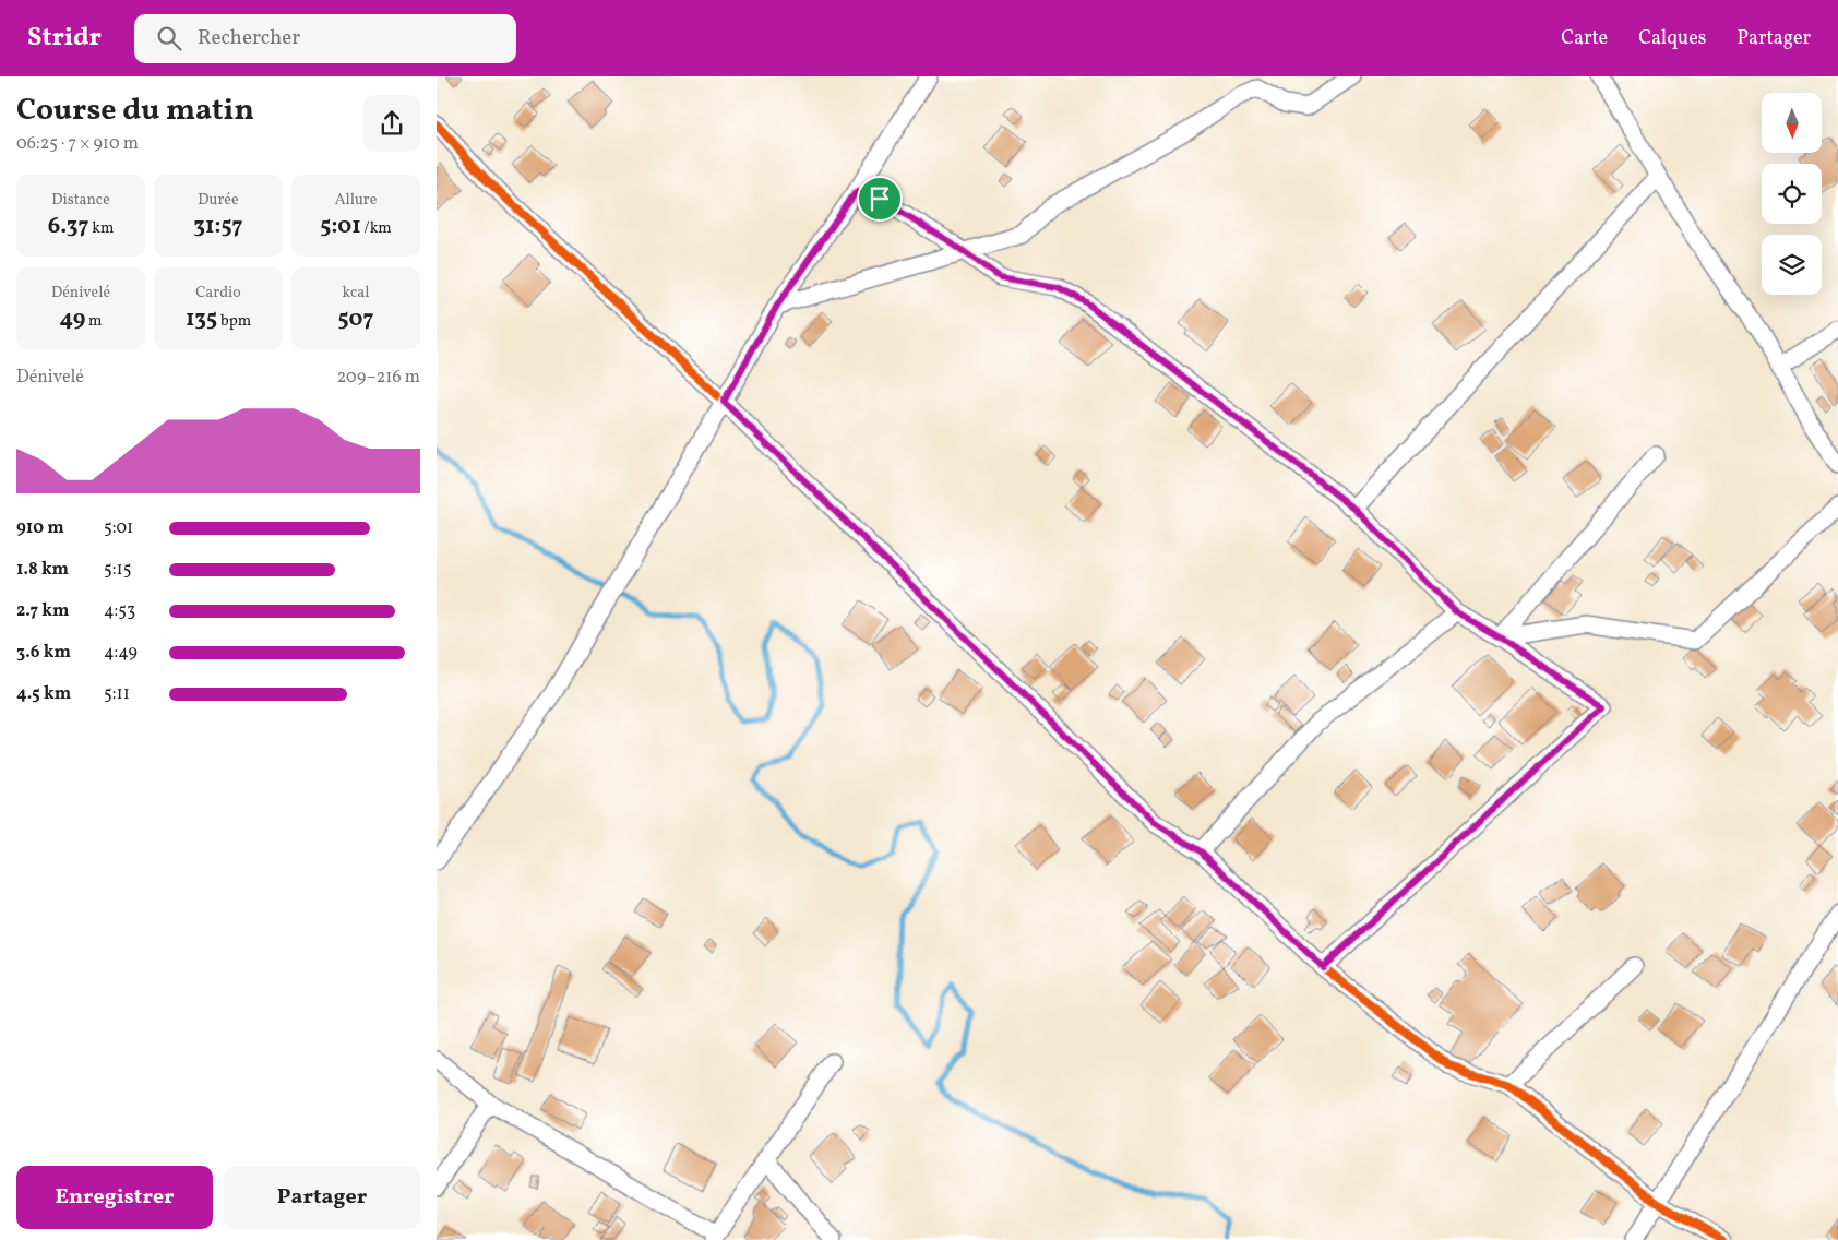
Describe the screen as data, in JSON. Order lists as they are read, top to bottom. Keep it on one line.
{"north":"bottom","page":{"header":"Stridr","search":"Rechercher","nav":["Carte","Calques","Partager"],"heading":["Course du matin","06:25 · 7 × 910 m"],"stats":[["Distance","6.37 km"],["Durée","31:57"],["Allure","5:01 /km"],["Dénivelé","49 m"],["Cardio","135 bpm"],["kcal","507"]],"chart":["Dénivelé","209–216 m"],"list":[{"name":"910 m","note":"5:01"},{"name":"1.8 km","note":"5:15"},{"name":"2.7 km","note":"4:53"},{"name":"3.6 km","note":"4:49"},{"name":"4.5 km","note":"5:11"}],"buttons":["Enregistrer","Partager"]}}
